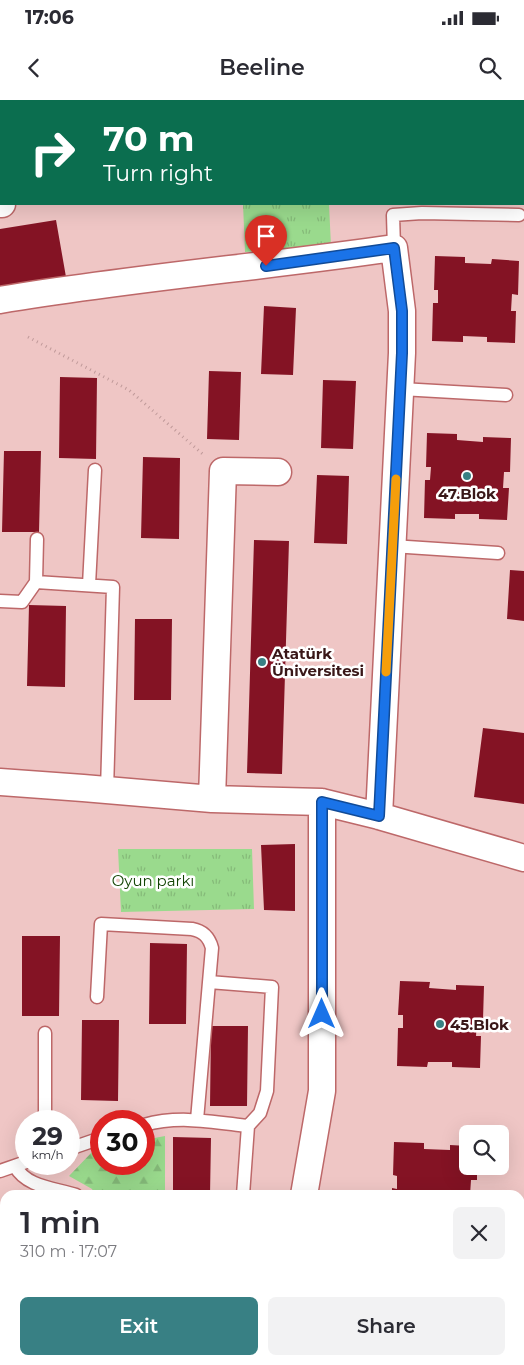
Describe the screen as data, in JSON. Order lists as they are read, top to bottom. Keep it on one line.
{"parks":["Oyun parkı"],"places":["47.Blok","Atatürk Üniversitesi","45.Blok"],"page":{"status":"17:06","header":"Beeline","turn":["70 m","Turn right"],"speed":"29 km/h","limit":"30","heading":["1 min","310 m · 17:07"],"buttons":["Exit","Share"]}}
